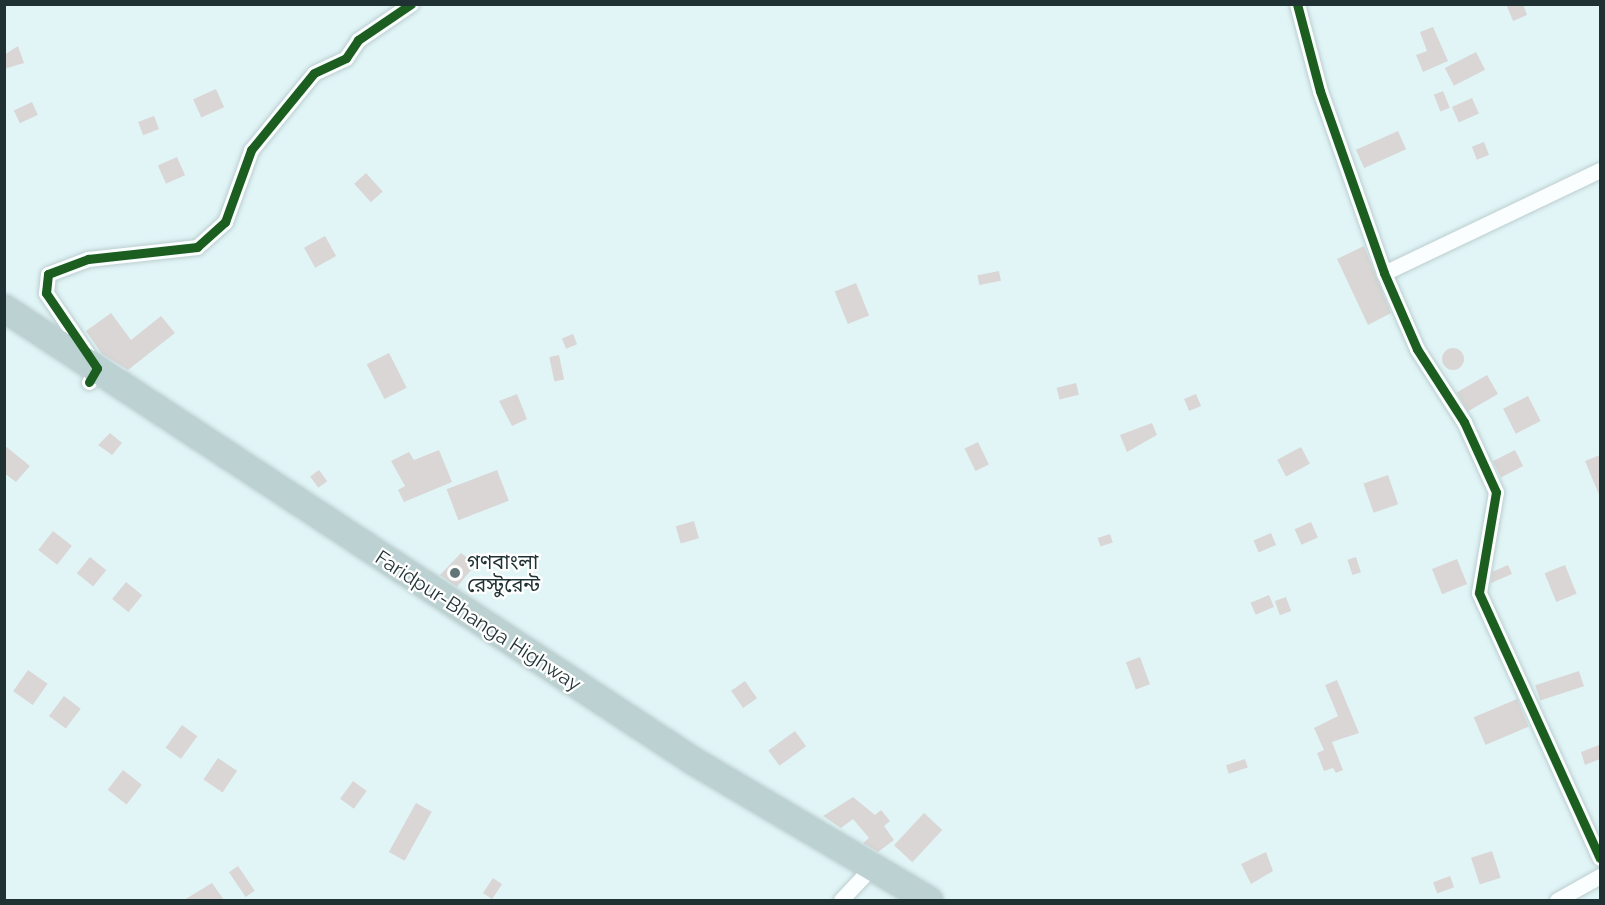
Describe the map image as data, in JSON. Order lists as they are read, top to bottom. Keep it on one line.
{"streets":{"highway":["Faridpur-Bhanga Highway"]},"places":["গণবাংলা রেস্টুরেন্ট"]}
